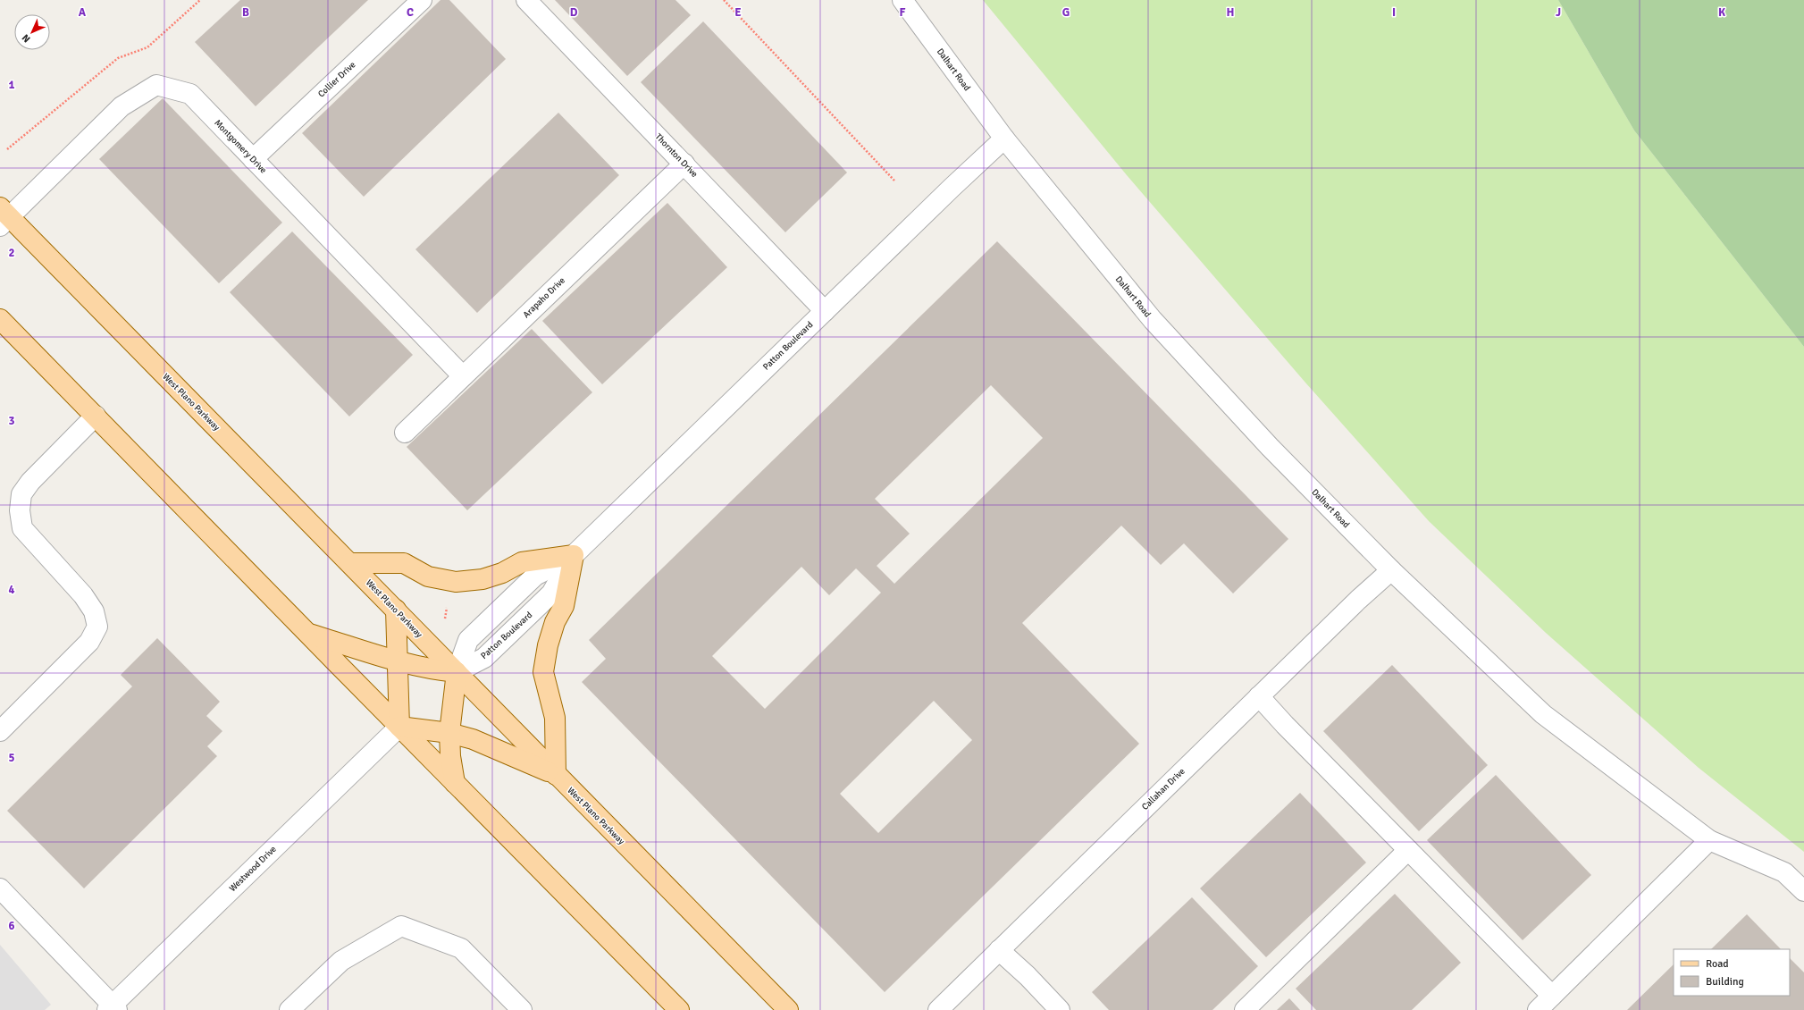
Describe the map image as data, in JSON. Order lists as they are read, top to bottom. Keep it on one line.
{"streets":{"main road":["West Plano Parkway"],"street":["Dalhart Road","Collier Drive","Montgomery Drive","Thornton Drive","Arapaho Drive","Patton Boulevard","Callahan Drive","Westwood Drive"]},"crossings":[["Dalhart Road","Patton Boulevard"],["Dalhart Road","Callahan Drive"],["Collier Drive","Montgomery Drive"],["Montgomery Drive","Arapaho Drive"],["Montgomery Drive","West Plano Parkway"],["Thornton Drive","Arapaho Drive"],["Thornton Drive","Patton Boulevard"],["Patton Boulevard","West Plano Parkway"]],"legend":["Road","Building"],"north":"bottom left","grid":{"columns":["A","B","C","D","E","F","G","H","I","J","K"],"rows":["1","2","3","4","5","6"]}}
